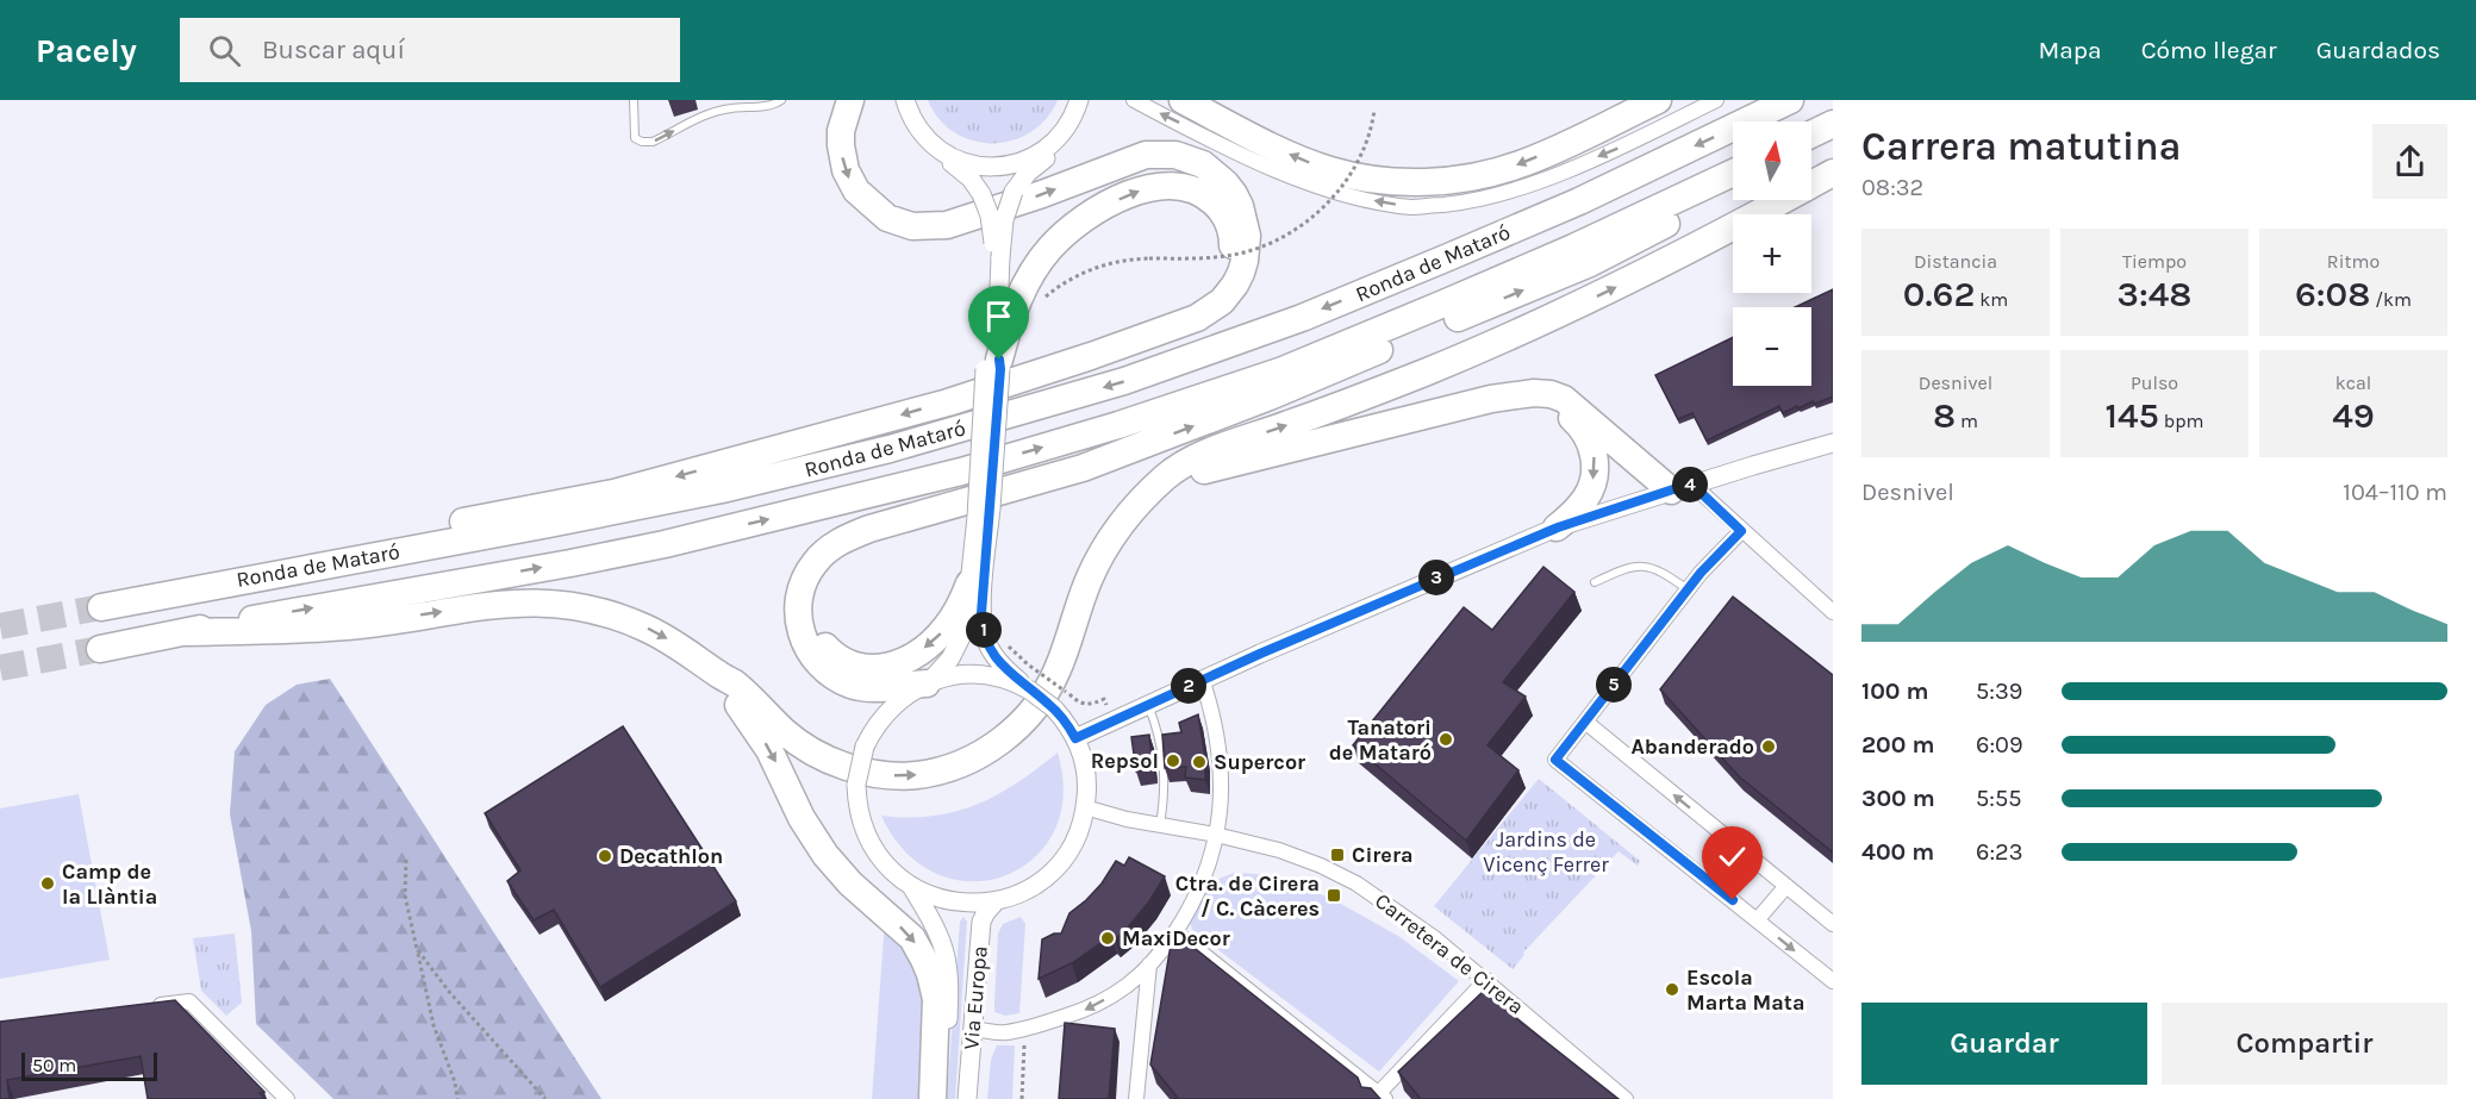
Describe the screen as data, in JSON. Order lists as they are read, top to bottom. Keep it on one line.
{"streets":{"highway":["Ronda de Mataró"],"street":["Carretera de Cirera","Via Europa"]},"crossings":[["Carretera de Cirera","Via Europa"]],"parks":["Jardins de Vicenç Ferrer"],"places":{"other":["Tanatori de Mataró","Abanderado","Repsol","Supercor","Decathlon","Camp de la Llàntia","MaxiDecor","Escola Marta Mata"],"transit":["Cirera","Ctra. de Cirera / C. Càceres"]},"scale_bar":"50 m","north":"top","page":{"header":"Pacely","search":"Buscar aquí","nav":["Mapa","Cómo llegar","Guardados"],"heading":["Carrera matutina","08:32"],"map_buttons":["+","−"],"stats":[["Distancia","0.62 km"],["Tiempo","3:48"],["Ritmo","6:08 /km"],["Desnivel","8 m"],["Pulso","145 bpm"],["kcal","49"]],"chart":["Desnivel","104–110 m"],"pins":["4","3","1","5","2"],"list":[{"name":"100 m","note":"5:39"},{"name":"200 m","note":"6:09"},{"name":"300 m","note":"5:55"},{"name":"400 m","note":"6:23"}],"buttons":["Guardar","Compartir"],"scale":"50 m"}}
